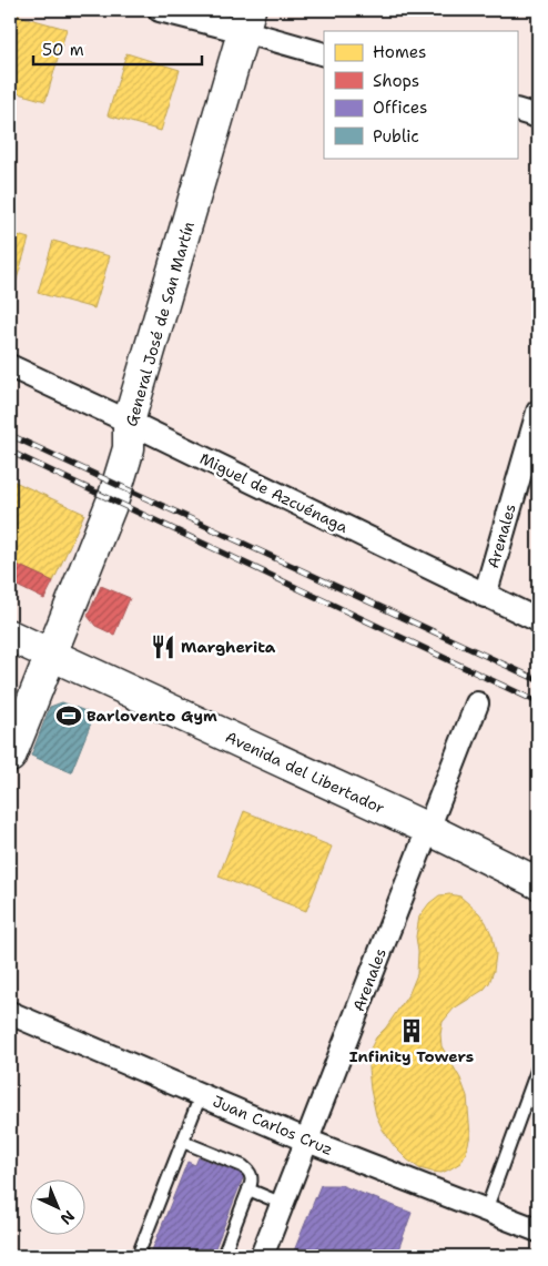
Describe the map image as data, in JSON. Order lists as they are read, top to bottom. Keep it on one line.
{"streets":{"street":["General José de San Martín","Miguel de Azcuénaga","Arenales","Avenida del Libertador","Juan Carlos Cruz"]},"crossings":[["General José de San Martín","Miguel de Azcuénaga"],["General José de San Martín","Avenida del Libertador"],["Miguel de Azcuénaga","Arenales"],["Arenales","Avenida del Libertador"],["Arenales","Juan Carlos Cruz"]],"places":{"restaurant":["Margherita"],"sports":["Barlovento Gym"],"building":["Infinity Towers"]},"legend":["Homes","Shops","Offices","Public"],"scale_bar":"50 m","north":"bottom right"}
